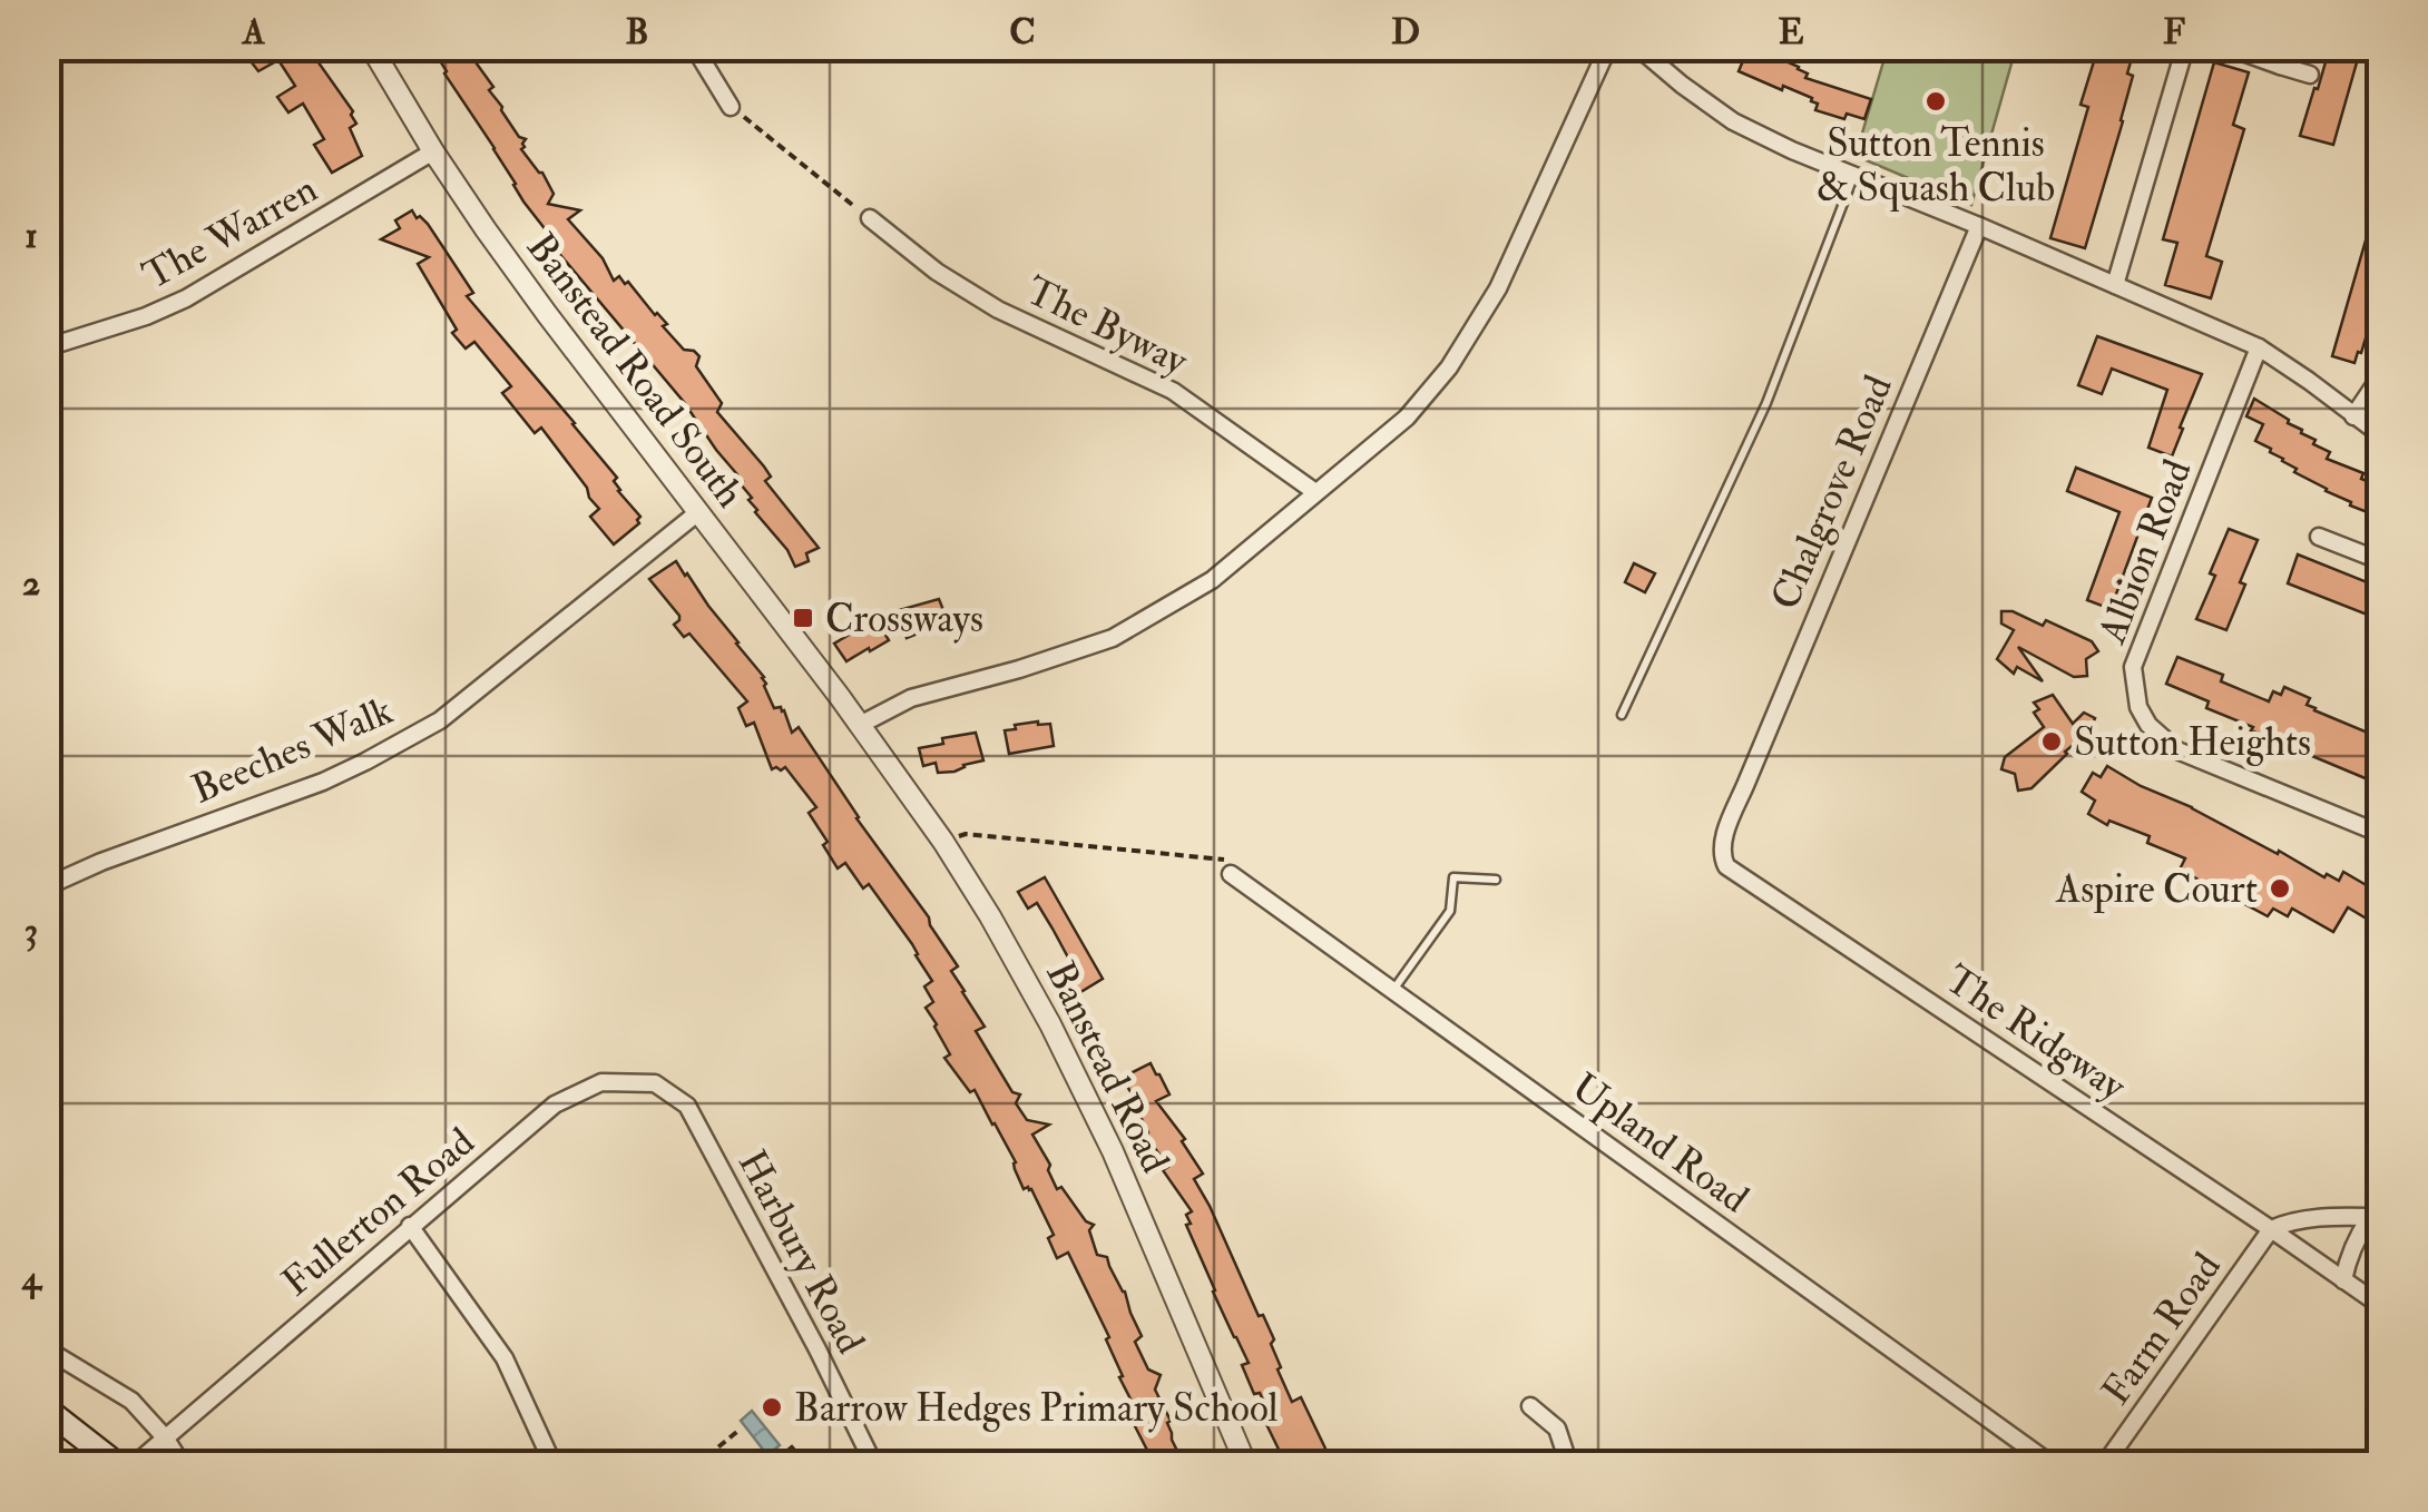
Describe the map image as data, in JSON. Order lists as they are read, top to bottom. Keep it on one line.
{"streets":{"street":["The Warren","The Byway","Banstead Road South","Chalgrove Road","Albion Road","Beeches Walk","The Ridgway","Banstead Road","Upland Road","Fullerton Road","Harbury Road","Farm Road"]},"crossings":[["The Warren","Banstead Road South"],["Banstead Road South","Beeches Walk"],["Banstead Road South","Banstead Road"],["Chalgrove Road","The Ridgway"],["The Ridgway","Farm Road"],["Fullerton Road","Harbury Road"]],"places":{"other":["Sutton Tennis & Squash Club","Sutton Heights","Aspire Court","Barrow Hedges Primary School"],"transit":["Crossways"]},"grid":{"columns":["A","B","C","D","E","F"],"rows":["1","2","3","4"]}}
